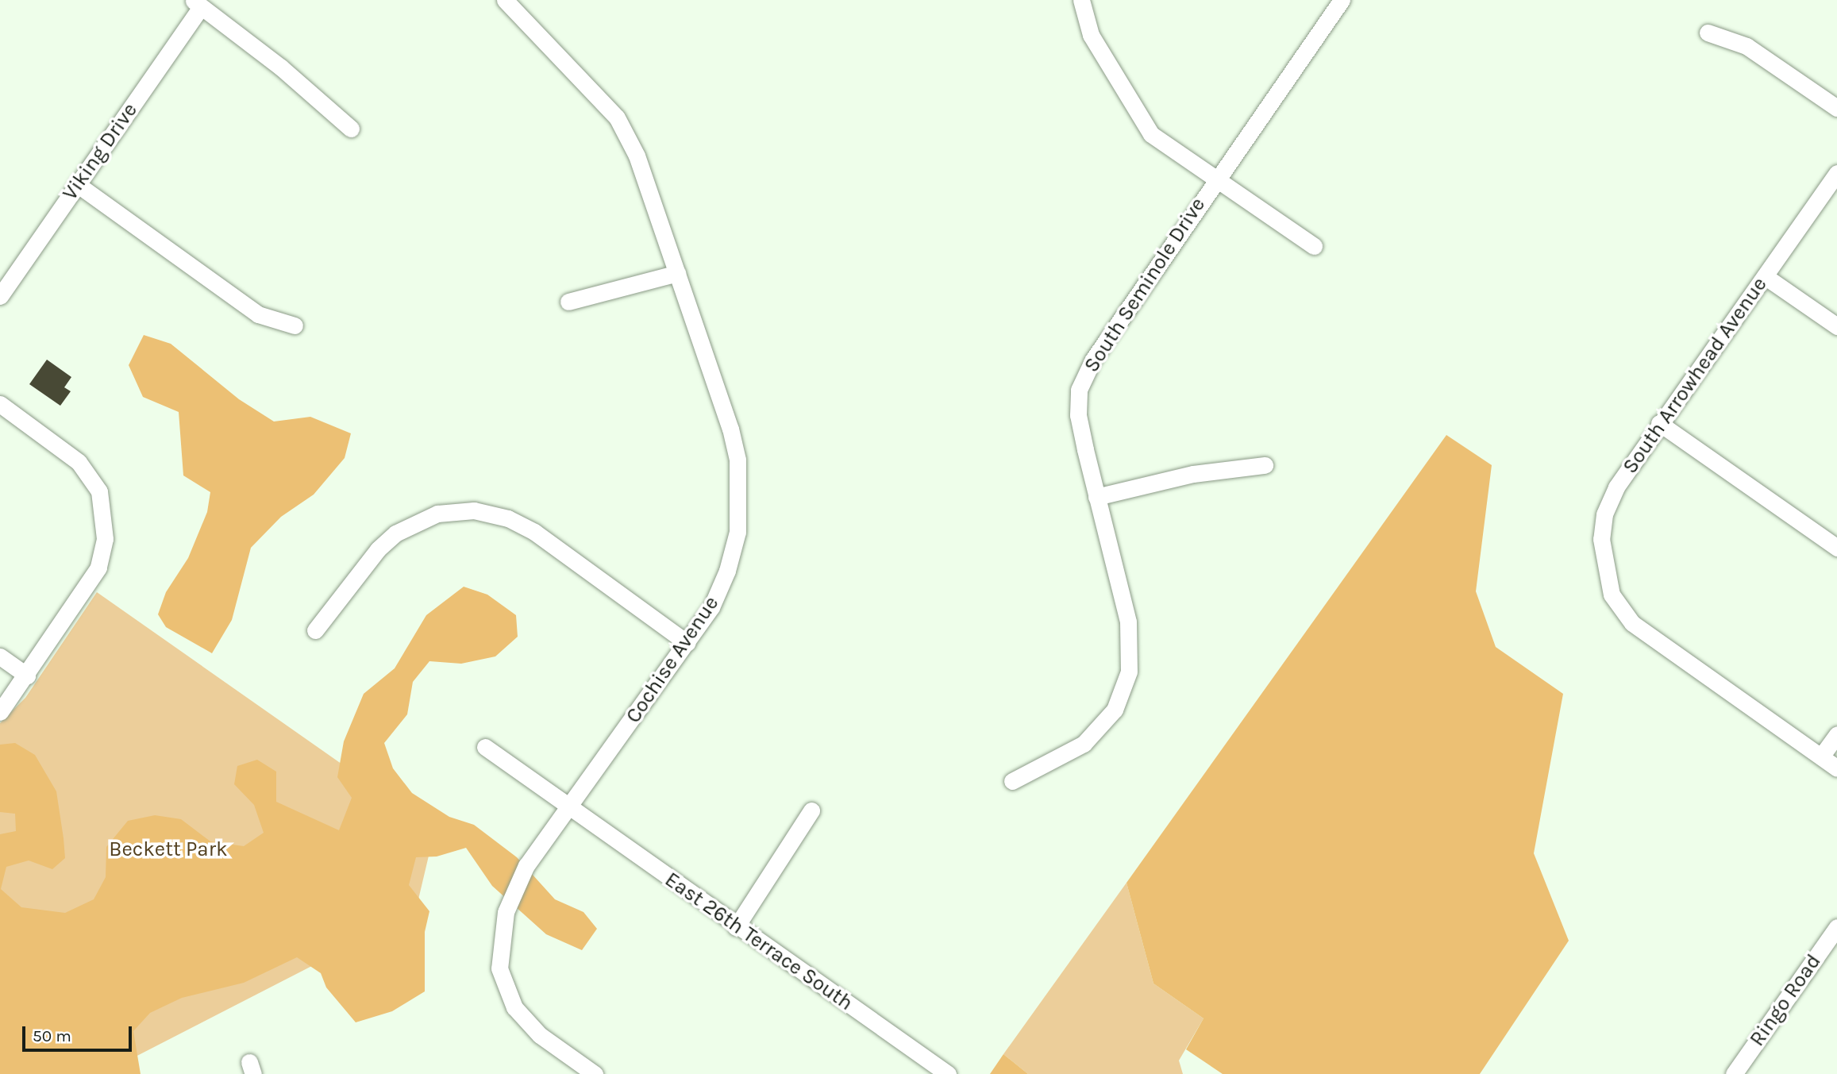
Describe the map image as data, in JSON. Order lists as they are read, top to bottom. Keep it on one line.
{"streets":{"street":["Viking Drive","South Seminole Drive","South Arrowhead Avenue","Cochise Avenue","East 26th Terrace South","Ringo Road"]},"crossings":[["Cochise Avenue","East 26th Terrace South"]],"parks":["Beckett Park"],"scale_bar":"50 m"}
